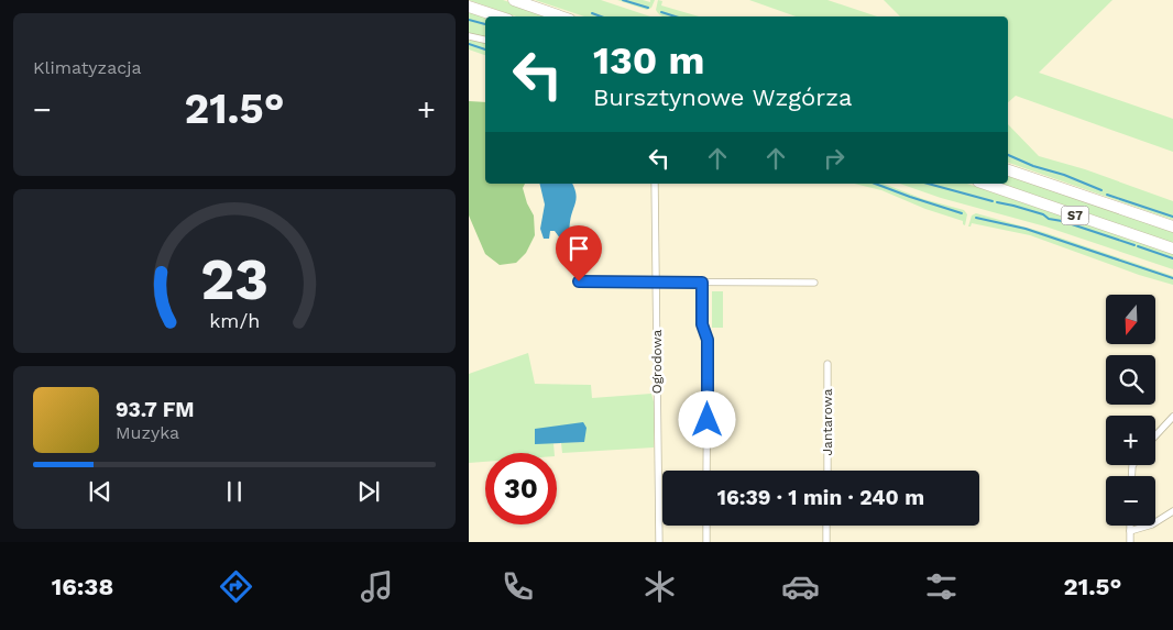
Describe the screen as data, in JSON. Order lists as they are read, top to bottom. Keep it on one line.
{"streets":{"highway":["S7"],"street":["Ogrodowa","Jantarowa"]},"north":"bottom","page":{"tile":"Klimatyzacja","turn":["130 m","Bursztynowe Wzgórza"],"heat":["−","21.5°","+"],"map_buttons":["+","−"],"song":["93.7 FM","Muzyka"],"limit":"30","trip":"16:39 · 1 min · 240 m","tabs":["16:38","21.5°"],"gauge":["23","km/h"]}}
